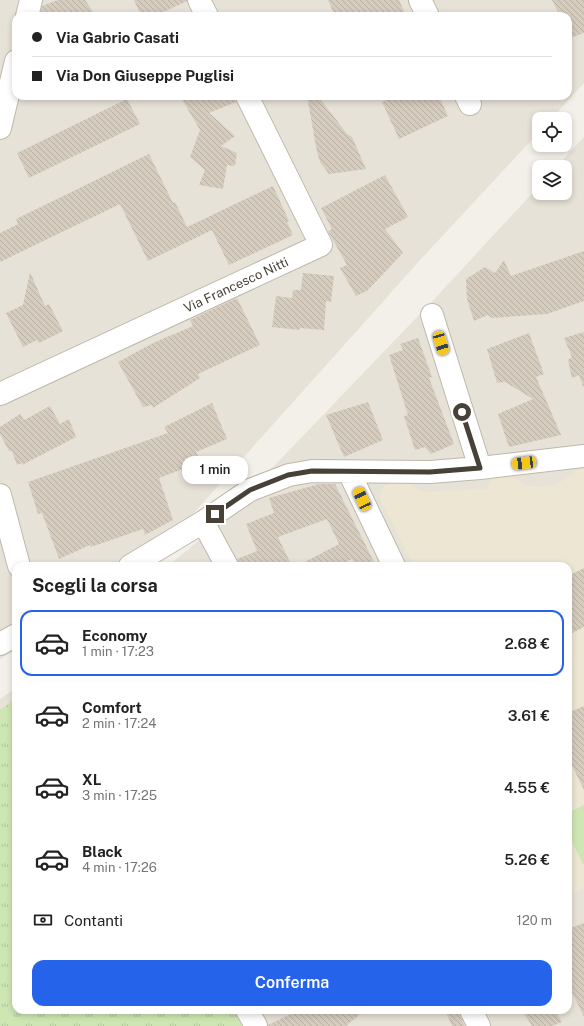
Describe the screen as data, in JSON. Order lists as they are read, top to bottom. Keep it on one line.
{"streets":{"street":["Via Francesco Nitti"]},"page":{"banner":["Via Gabrio Casati","Via Don Giuseppe Puglisi"],"bubble":"1 min","heading":"Scegli la corsa","list":[{"name":"Economy","note":"1 min · 17:23","value":"2.68 €"},{"name":"Comfort","note":"2 min · 17:24","value":"3.61 €"},{"name":"XL","note":"3 min · 17:25","value":"4.55 €"},{"name":"Black","note":"4 min · 17:26","value":"5.26 €"}],"pay":["Contanti","120 m"],"buttons":"Conferma"}}
